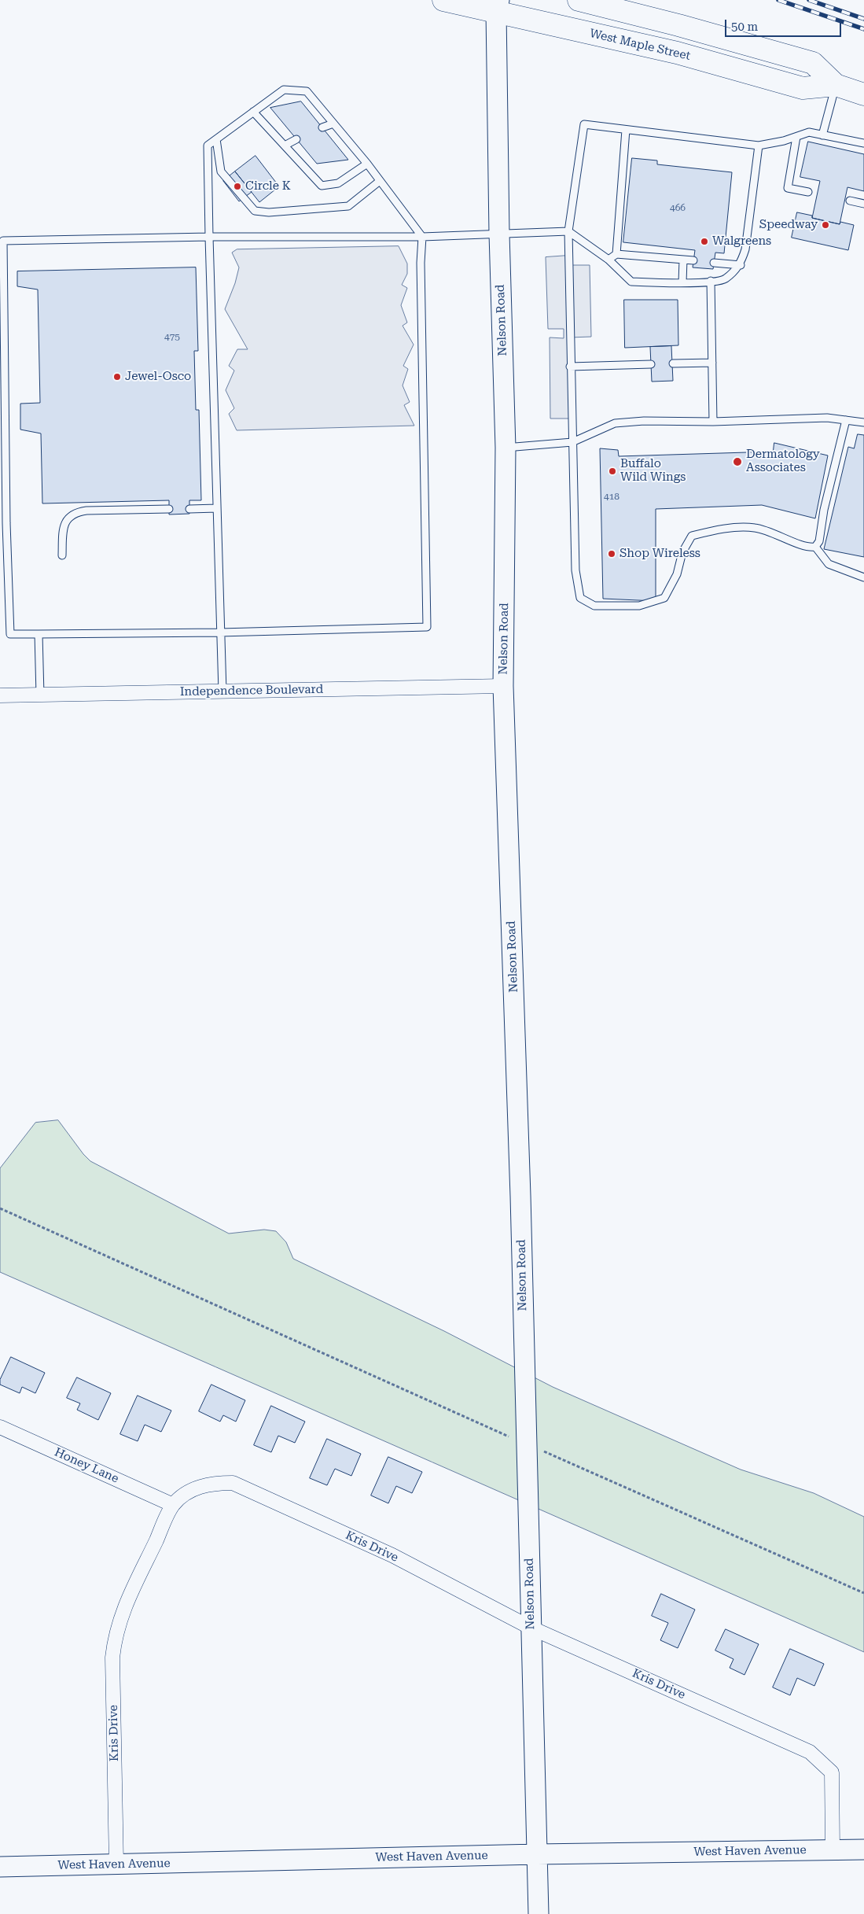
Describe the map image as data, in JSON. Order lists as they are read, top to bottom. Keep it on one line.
{"streets":{"main road":["West Maple Street"],"street":["Nelson Road","Independence Boulevard","Honey Lane","Kris Drive","West Haven Avenue"]},"crossings":[["West Maple Street","Nelson Road"],["Nelson Road","Independence Boulevard"],["Nelson Road","Kris Drive"],["Nelson Road","West Haven Avenue"],["Honey Lane","Kris Drive"],["Kris Drive","West Haven Avenue"]],"places":["Circle K","Speedway","Walgreens","Jewel-Osco","Dermatology Associates","Buffalo Wild Wings","Shop Wireless"],"house_numbers":["466","475","418"],"scale_bar":"50 m"}
